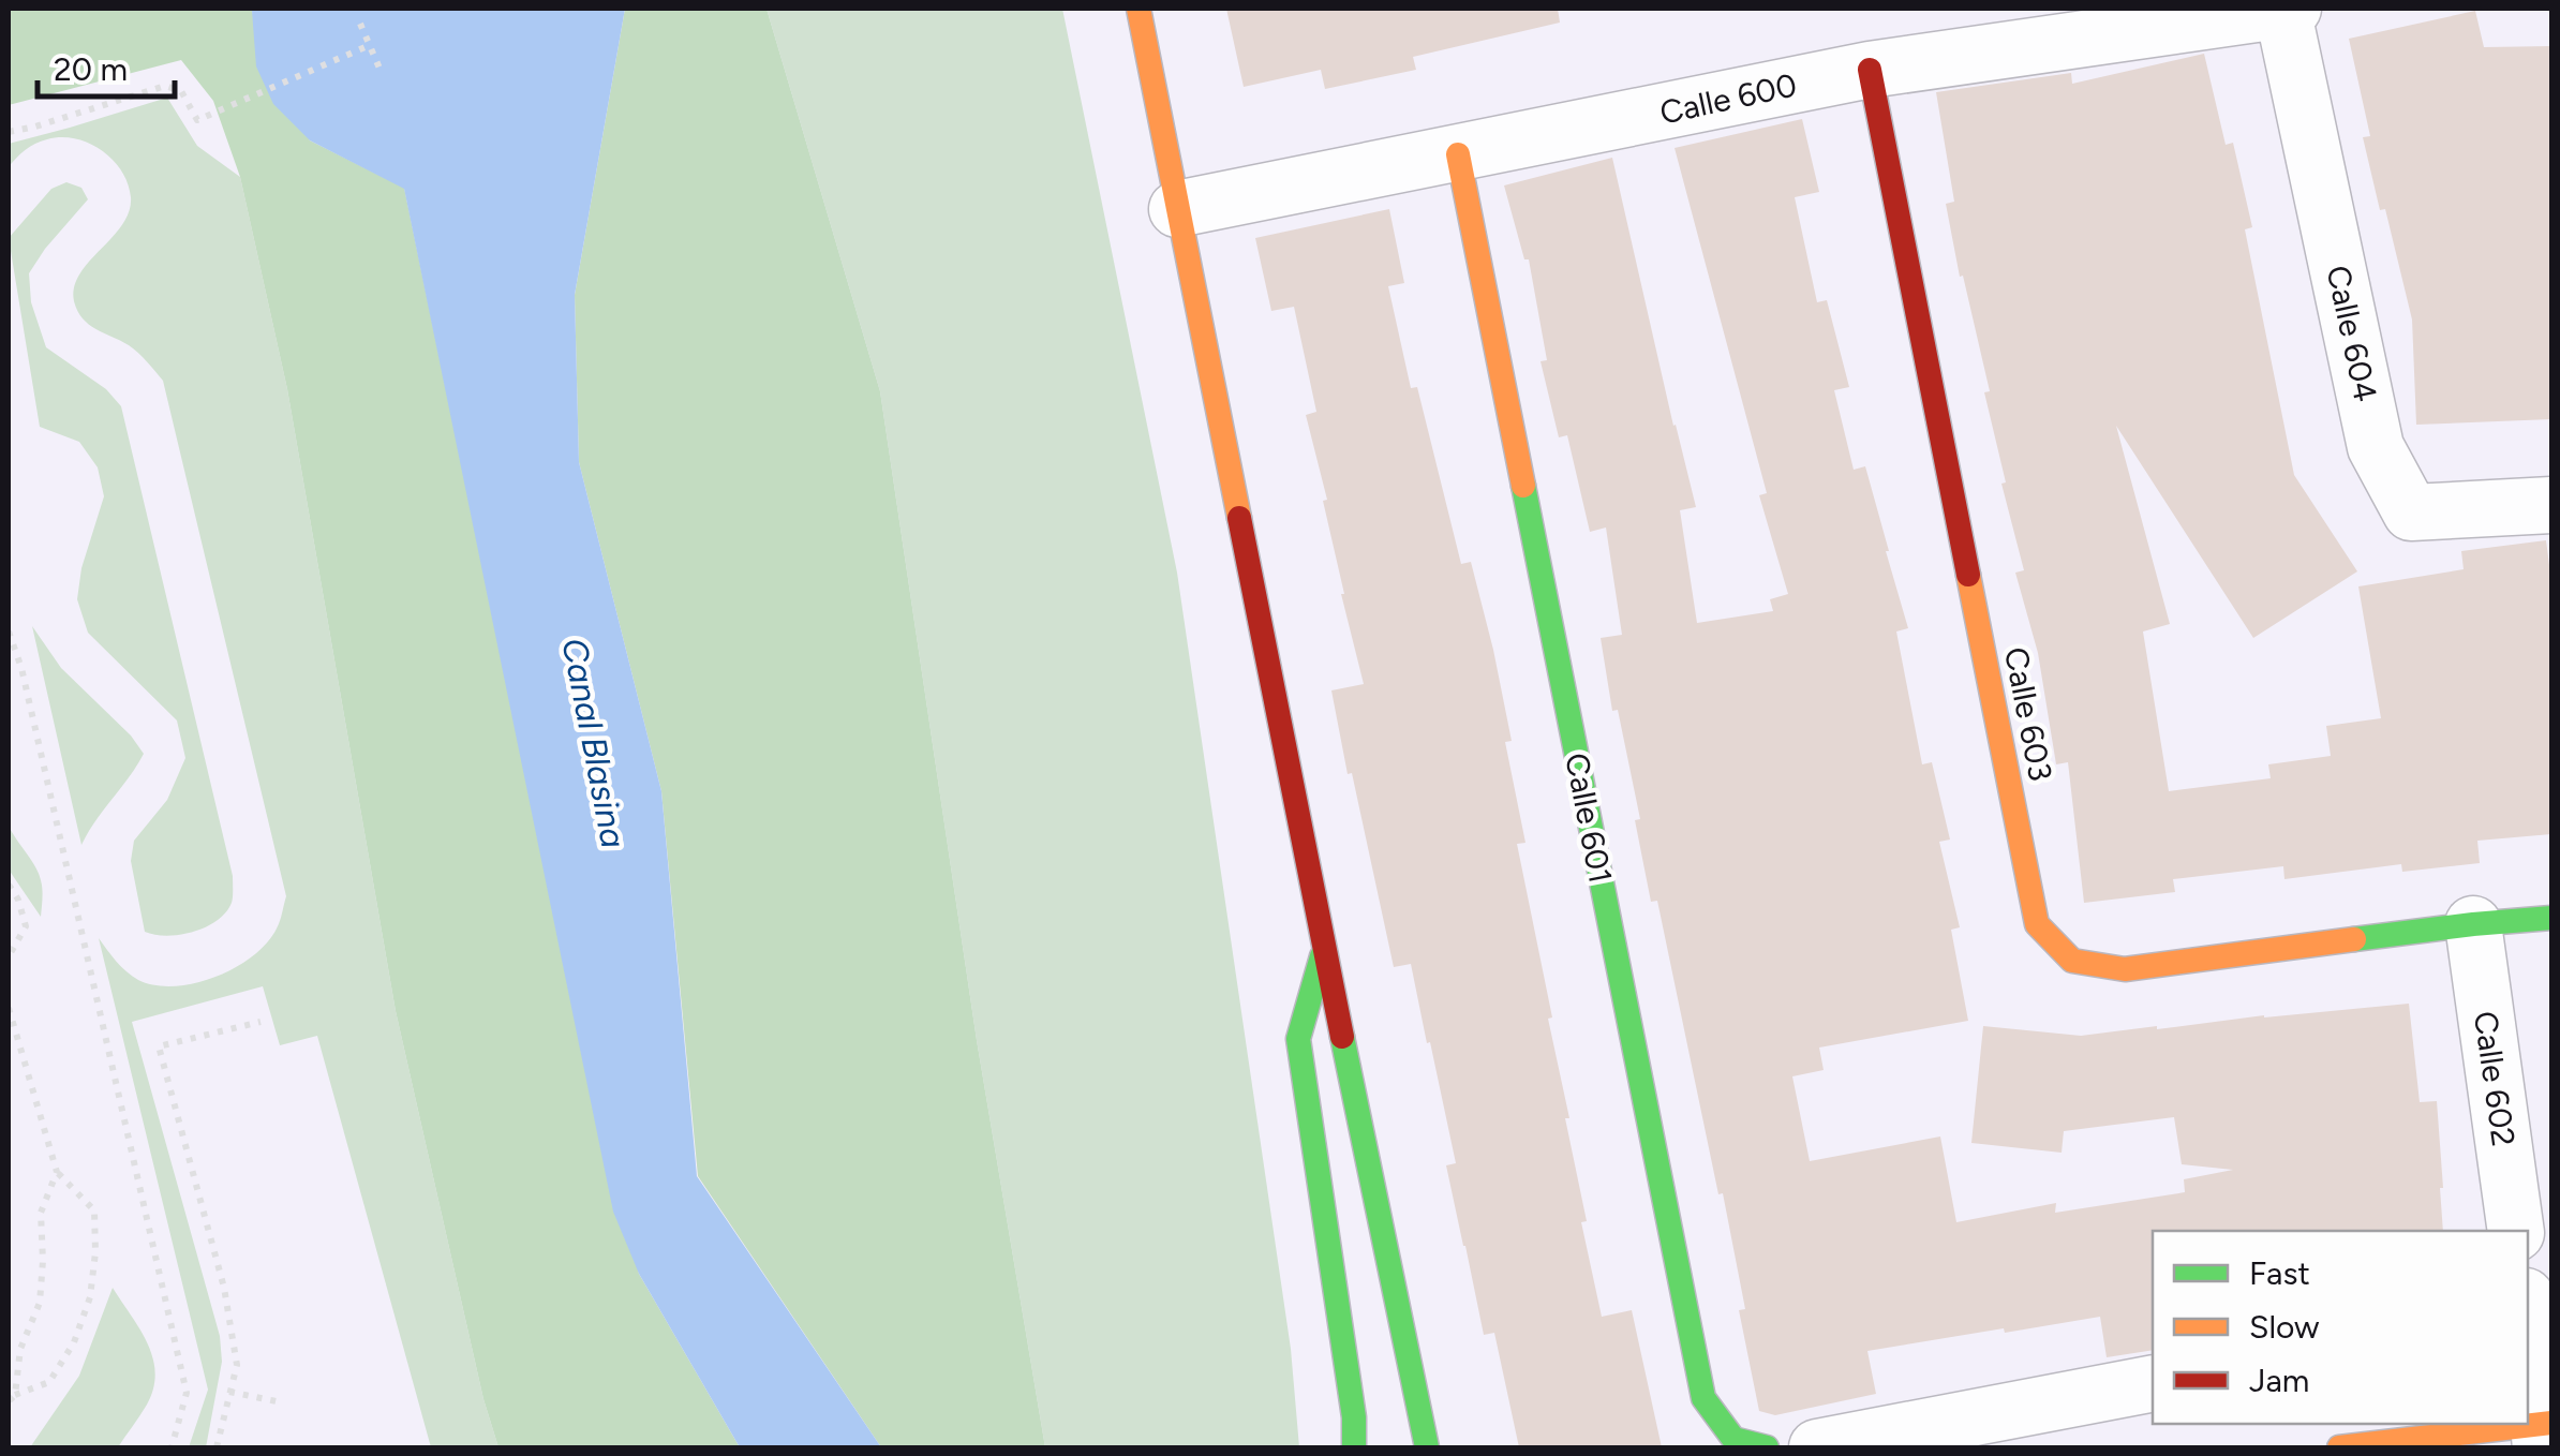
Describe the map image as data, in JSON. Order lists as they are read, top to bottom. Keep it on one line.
{"streets":{"street":["Calle 600","Calle 604","Calle 603","Calle 601","Calle 602"]},"crossings":[["Calle 600","Calle 604"],["Calle 600","Calle 603"],["Calle 600","Calle 601"],["Calle 603","Calle 602"]],"water":["Canal Blasina"],"legend":["Fast","Slow","Jam"],"scale_bar":"20 m"}
